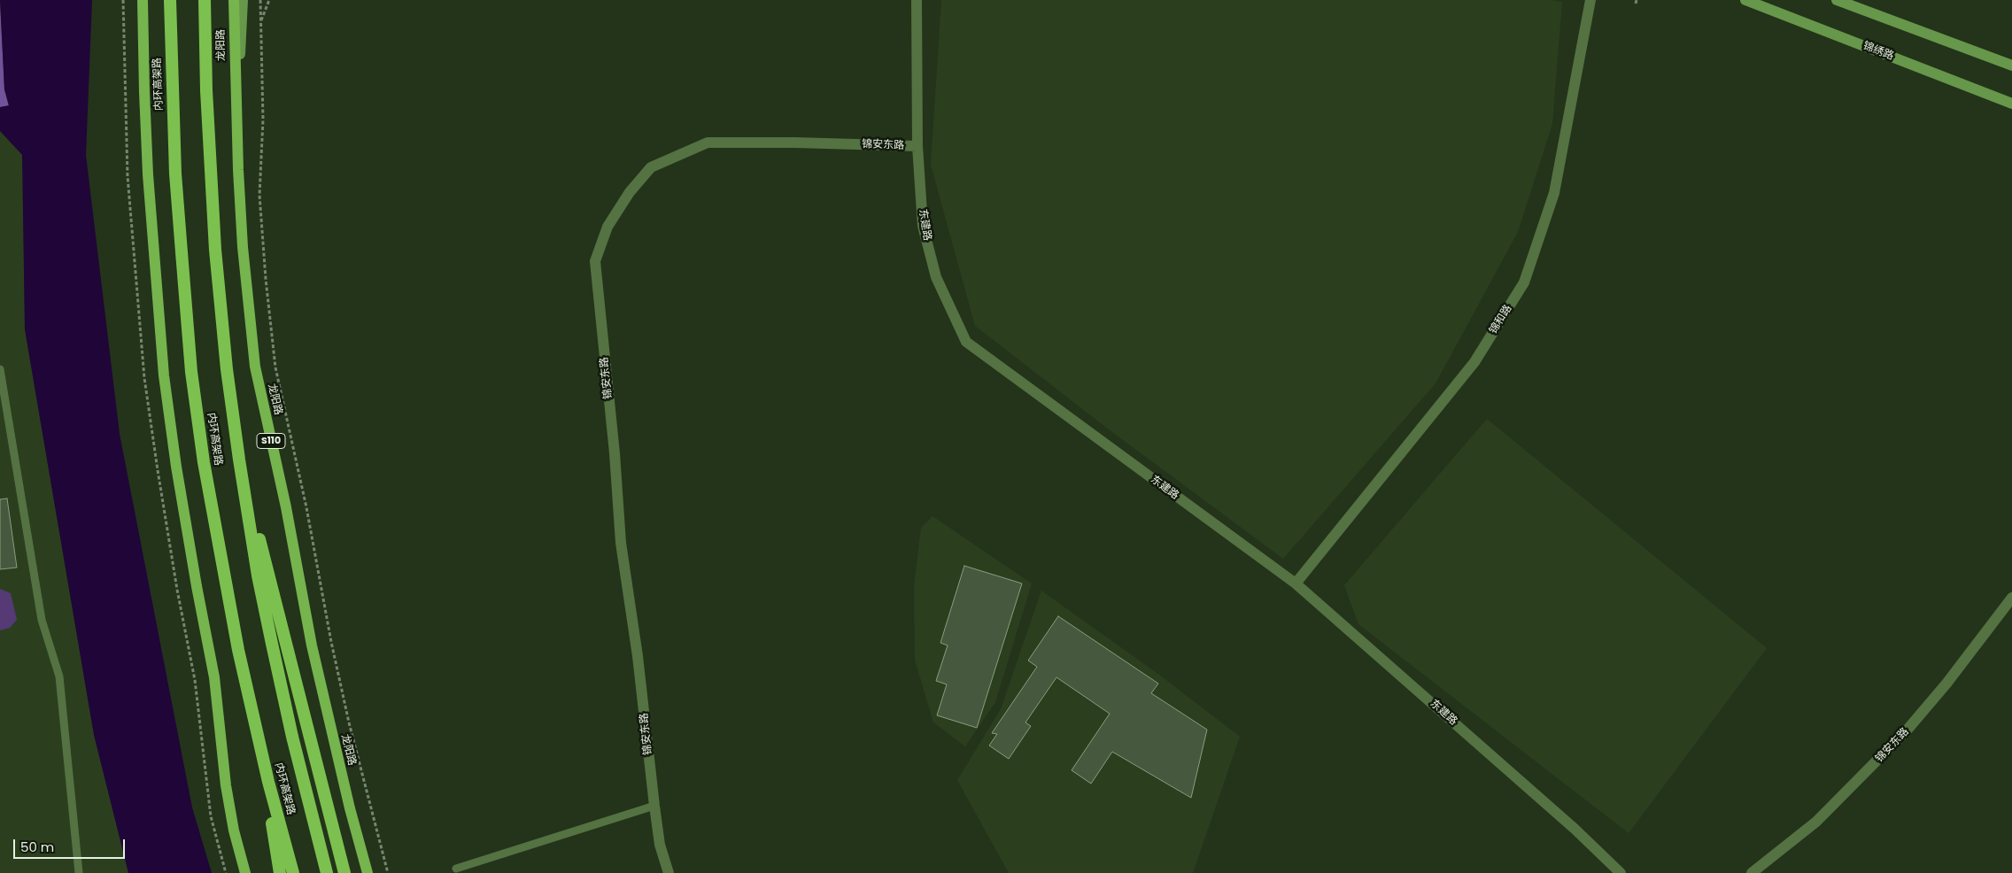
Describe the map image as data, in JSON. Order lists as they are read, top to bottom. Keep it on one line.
{"streets":{"highway":["内环高架路"],"main road":["龙阳路","锦绣路","S110"],"street":["锦安东路","东建路","锦和路"]},"crossings":[["锦安东路","东建路"],["东建路","锦和路"]],"scale_bar":"50 m"}
